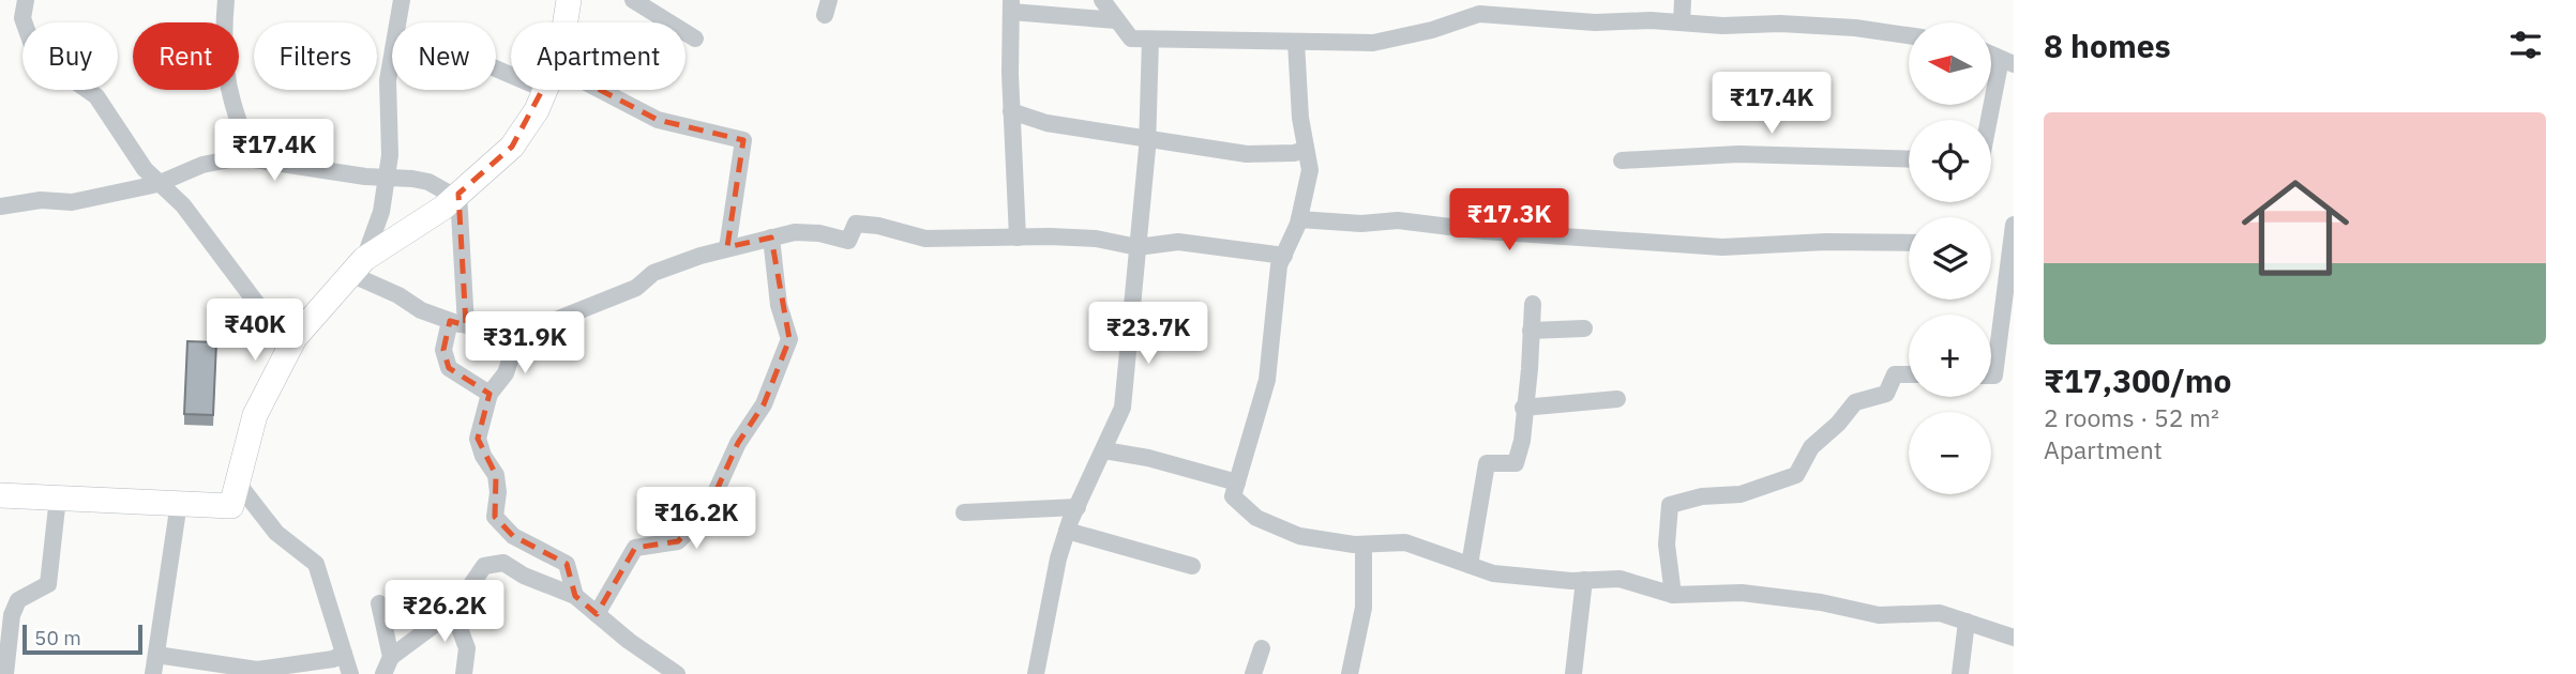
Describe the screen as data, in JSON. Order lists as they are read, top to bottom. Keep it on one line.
{"scale_bar":"50 m","north":"left","page":{"heading":"8 homes","map_buttons":["+","−"],"chip":["Buy","Rent","Filters","New","Apartment"],"price":["₹17.4K","₹17.4K","₹17.3K","₹40K","₹23.7K","₹31.9K","₹16.2K","₹26.2K"],"list":[{"name":"₹17,300/mo","note":"2 rooms · 52 m² · Apartment"}],"scale":"50 m"}}
